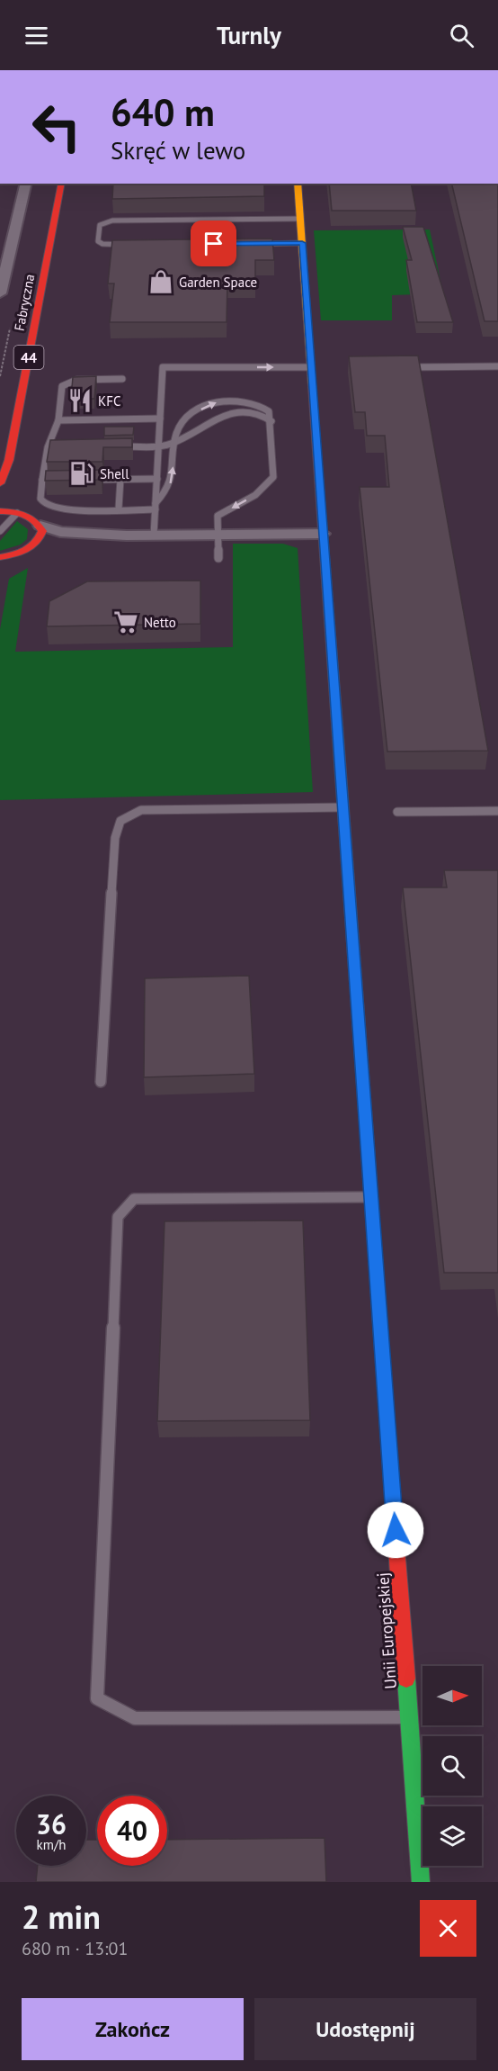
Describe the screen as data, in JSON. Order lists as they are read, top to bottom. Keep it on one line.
{"streets":{"street":["Fabryczna","44","Unii Europejskiej"]},"places":{"shop":["Garden Space"],"restaurant":["KFC"],"fuel station":["Shell"],"supermarket":["Netto"]},"north":"right","page":{"header":"Turnly","turn":["640 m","Skręć w lewo"],"speed":"36 km/h","limit":"40","heading":["2 min","680 m · 13:01"],"buttons":["Zakończ","Udostępnij"]}}
